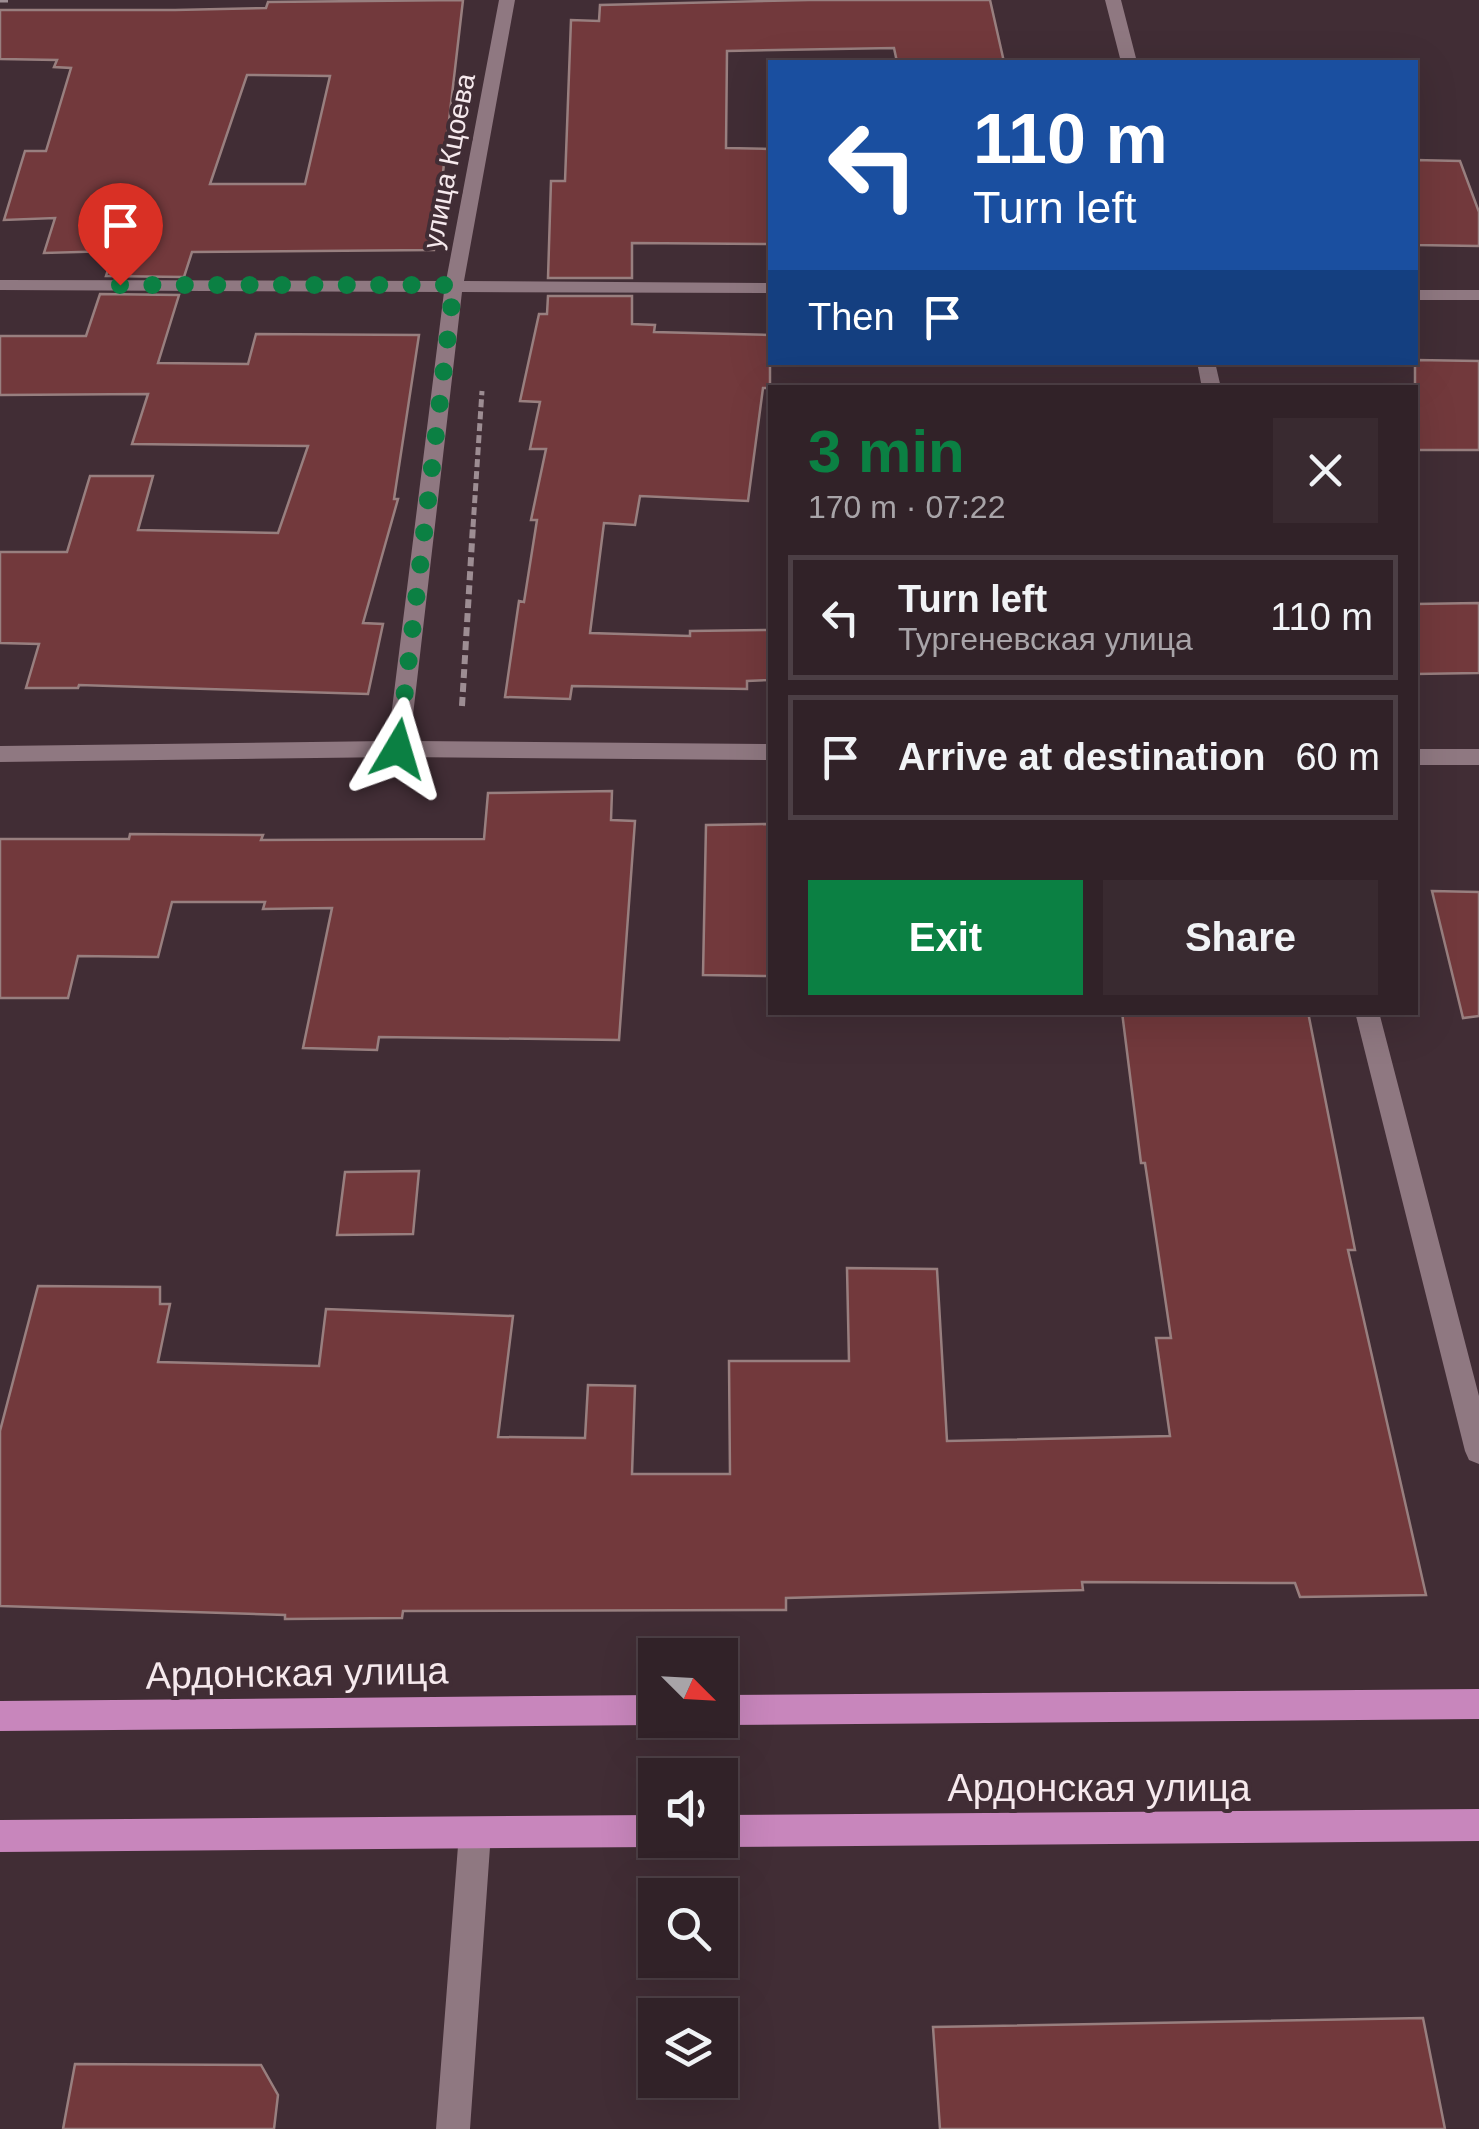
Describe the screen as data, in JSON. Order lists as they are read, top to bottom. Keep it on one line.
{"streets":{"main road":["Ардонская улица"],"street":["улица Кцоева"]},"north":"bottom right","page":{"turn":["110 m","Turn left"],"then":"Then","heading":["3 min","170 m · 07:22"],"list":[{"name":"Turn left","note":"Тургеневская улица","value":"110 m"},{"name":"Arrive at destination","value":"60 m"}],"buttons":["Exit","Share"]}}
